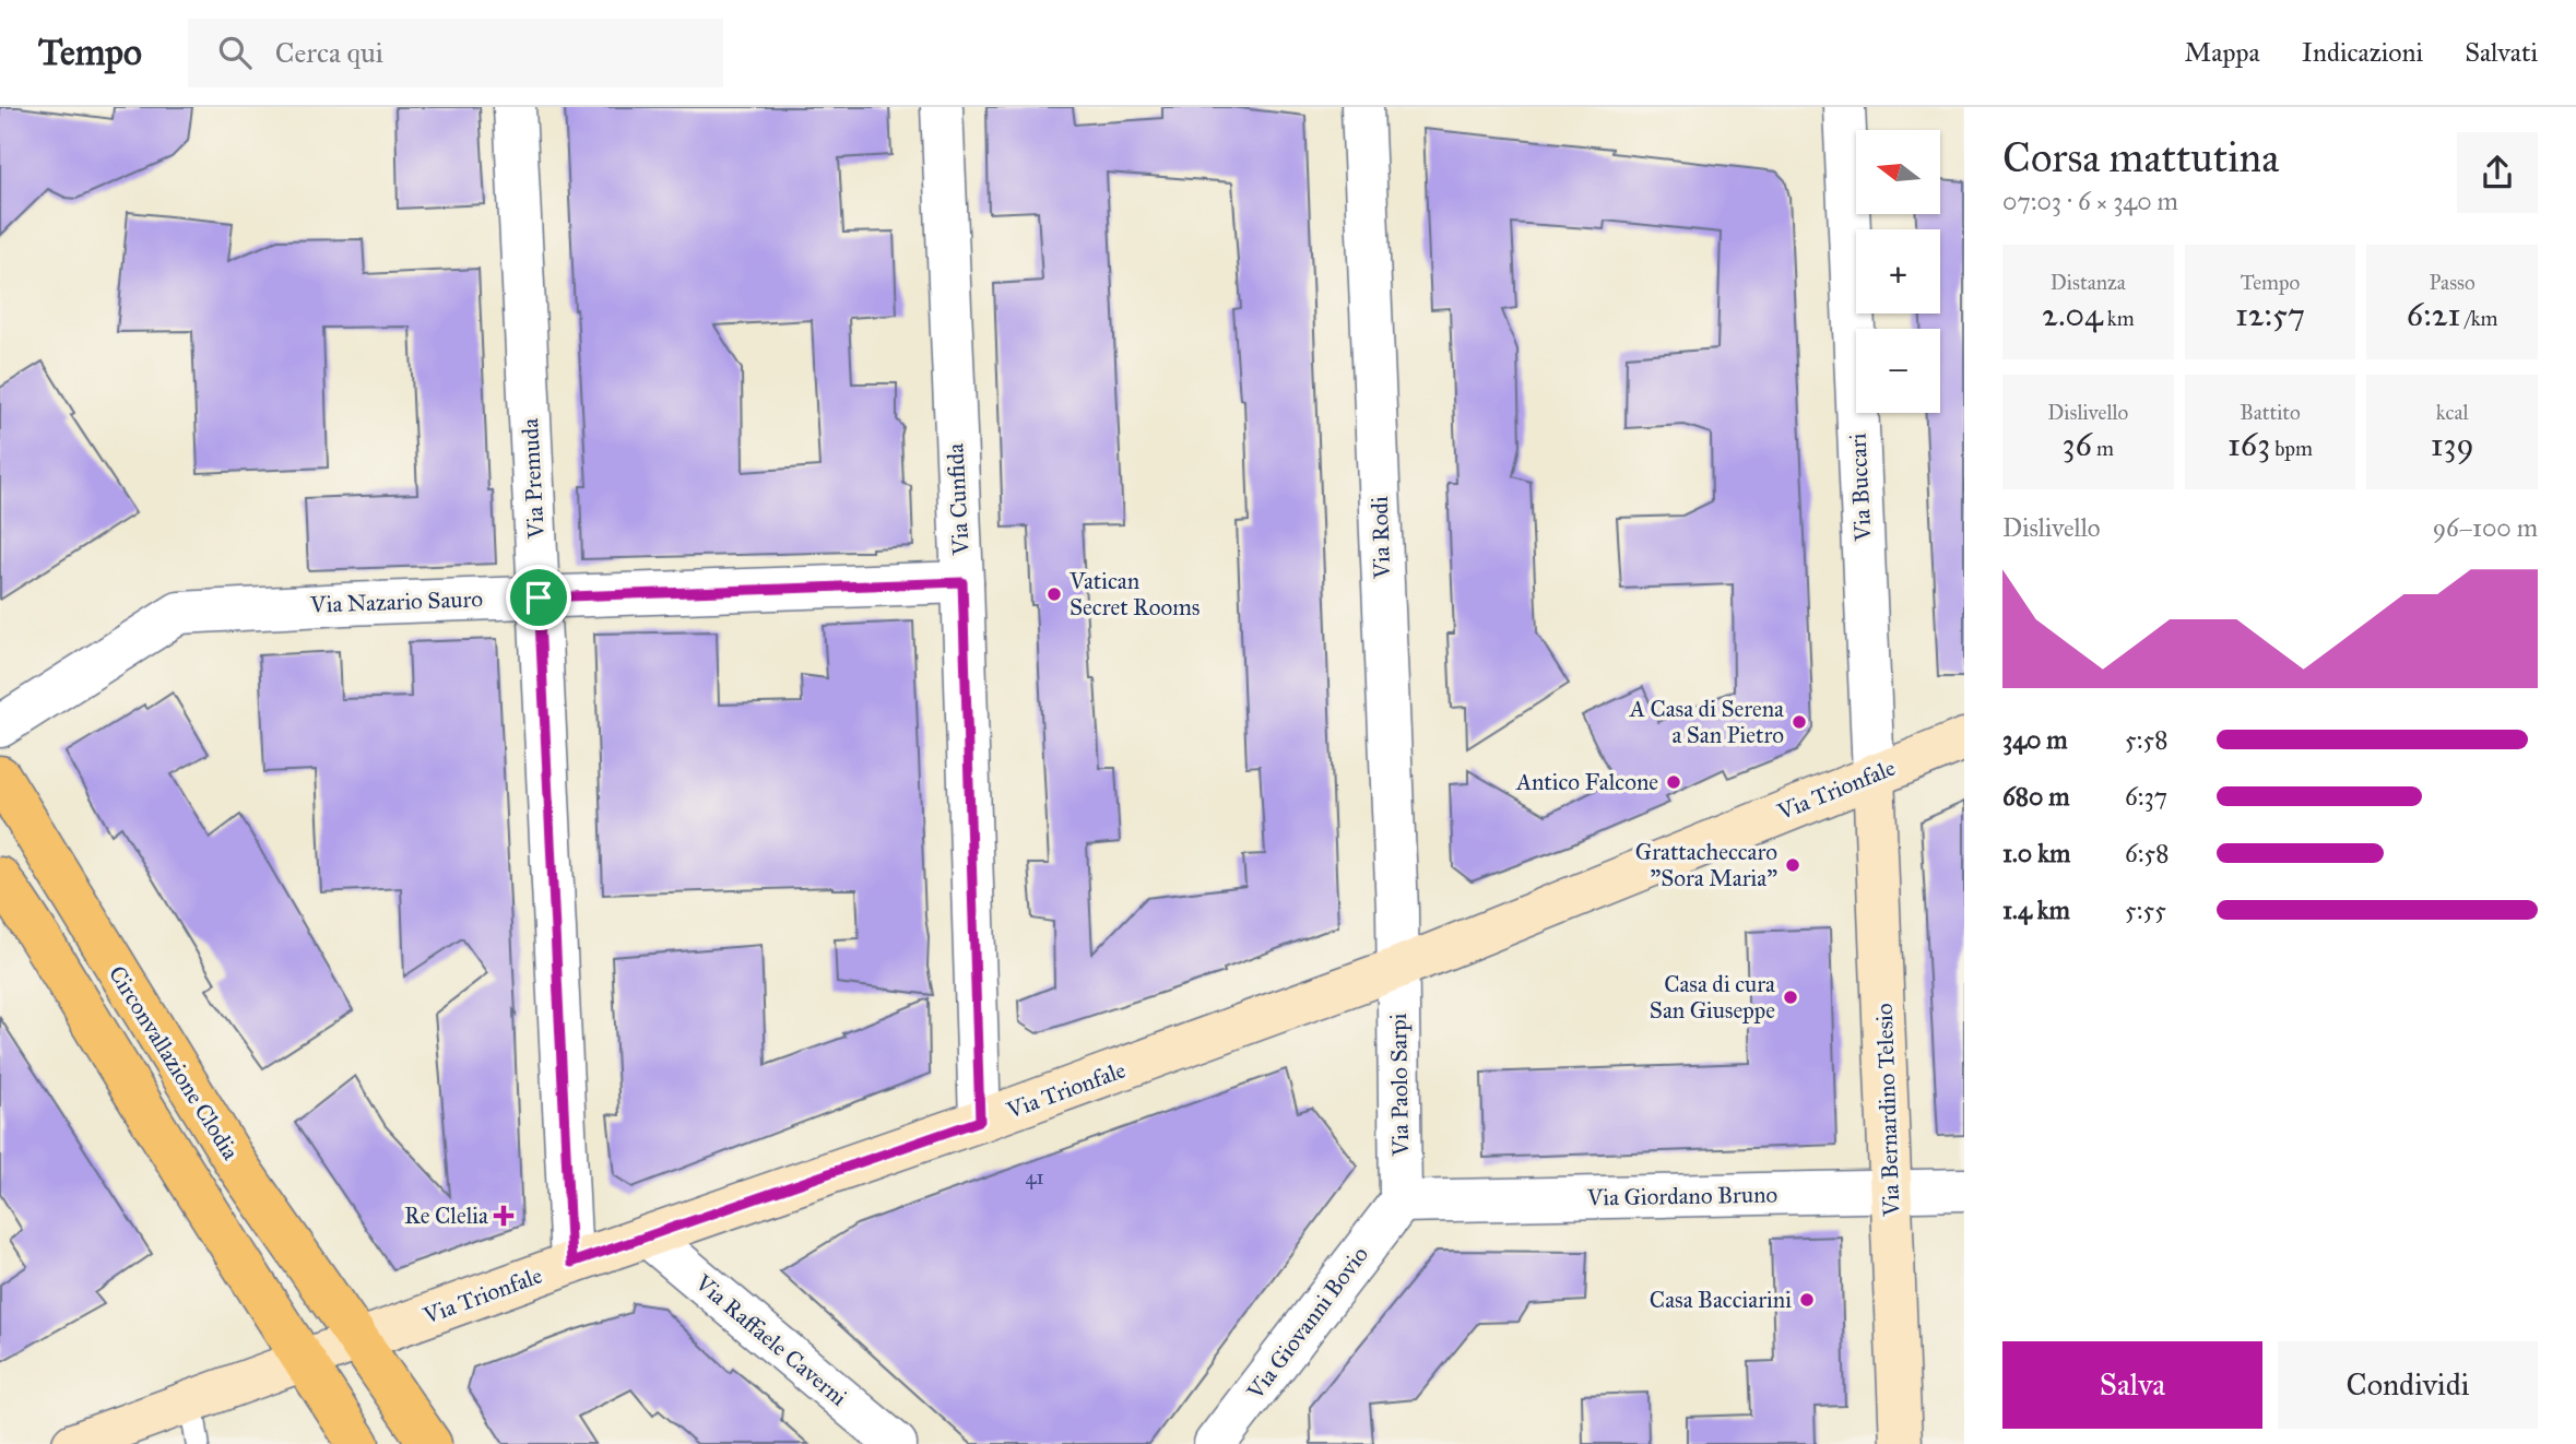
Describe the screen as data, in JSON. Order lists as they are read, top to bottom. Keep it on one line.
{"streets":{"main road":["Circonvallazione Clodia"],"street":["Via Premuda","Via Buccari","Via Cunfida","Via Rodi","Via Nazario Sauro","Via Trionfale","Via Paolo Sarpi","Via Bernardino Telesio","Via Giordano Bruno","Via Giovanni Bovio","Via Raffaele Caverni"]},"crossings":[["Via Premuda","Via Nazario Sauro"],["Via Premuda","Via Trionfale"],["Via Buccari","Via Trionfale"],["Via Buccari","Via Bernardino Telesio"],["Via Cunfida","Via Nazario Sauro"],["Via Cunfida","Via Trionfale"],["Via Rodi","Via Trionfale"],["Via Rodi","Via Paolo Sarpi"],["Via Trionfale","Circonvallazione Clodia"],["Via Trionfale","Via Paolo Sarpi"],["Via Trionfale","Via Bernardino Telesio"],["Via Trionfale","Via Raffaele Caverni"],["Via Paolo Sarpi","Via Giordano Bruno"],["Via Paolo Sarpi","Via Giovanni Bovio"],["Via Bernardino Telesio","Via Giordano Bruno"],["Via Giordano Bruno","Via Giovanni Bovio"]],"places":{"other":["Vatican Secret Rooms","A Casa di Serena a San Pietro","Antico Falcone","Grattacheccaro \"Sora Maria\"","Casa di cura San Giuseppe","Casa Bacciarini"],"health":["Re Clelia"]},"house_numbers":["41"],"north":"left","page":{"header":"Tempo","search":"Cerca qui","nav":["Mappa","Indicazioni","Salvati"],"heading":["Corsa mattutina","07:03 · 6 × 340 m"],"map_buttons":["+","−"],"stats":[["Distanza","2.04 km"],["Tempo","12:57"],["Passo","6:21 /km"],["Dislivello","36 m"],["Battito","163 bpm"],["kcal","139"]],"chart":["Dislivello","96–100 m"],"list":[{"name":"340 m","note":"5:58"},{"name":"680 m","note":"6:37"},{"name":"1.0 km","note":"6:58"},{"name":"1.4 km","note":"5:55"}],"buttons":["Salva","Condividi"]}}
